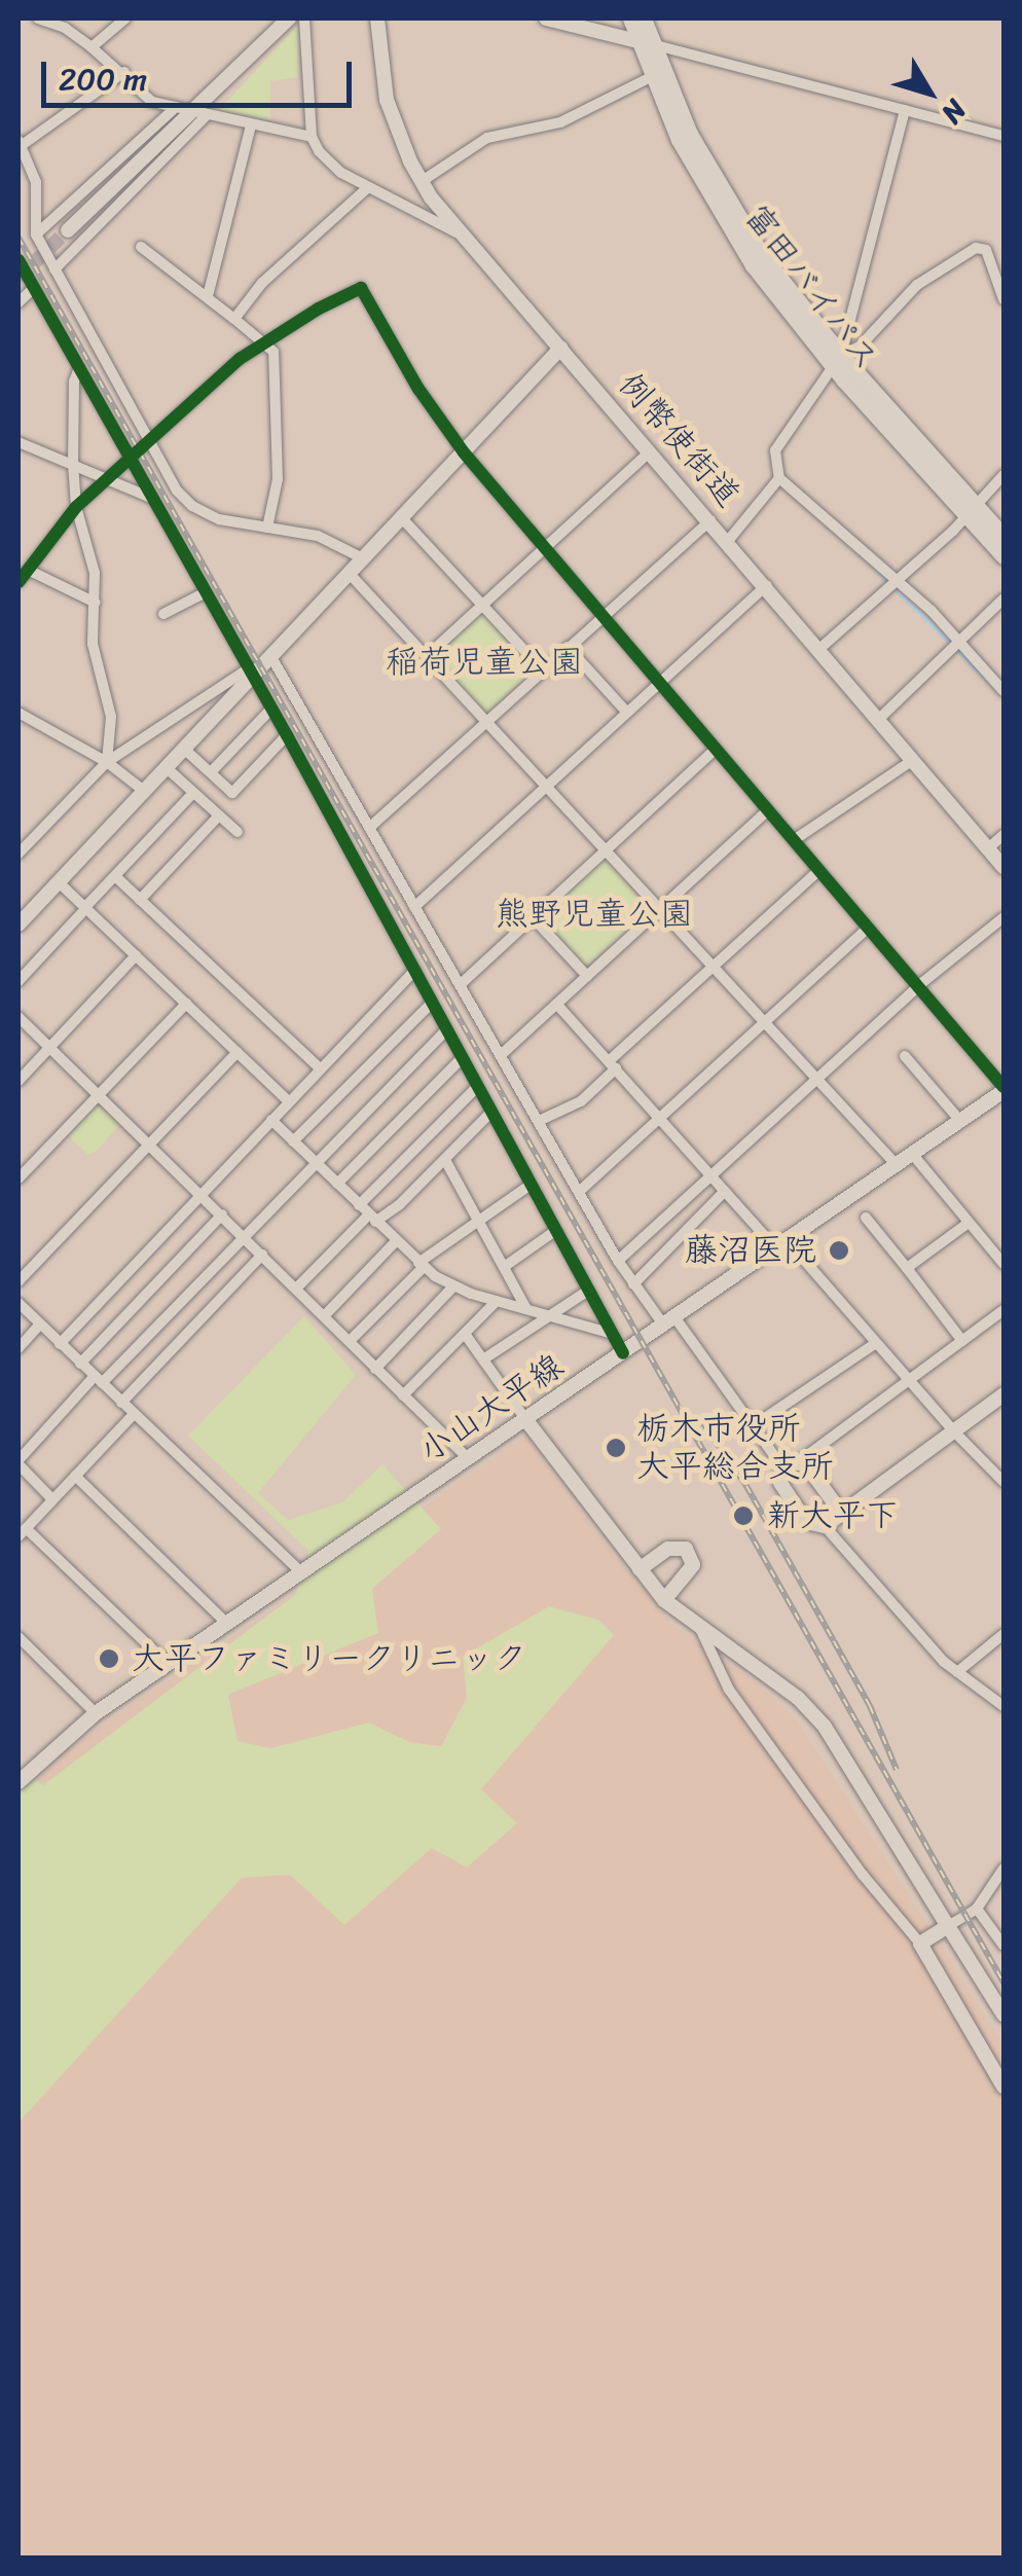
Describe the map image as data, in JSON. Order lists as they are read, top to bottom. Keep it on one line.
{"streets":{"main road":["富田バイパス"],"street":["例幣使街道","小山大平線"]},"parks":["稲荷児童公園","熊野児童公園"],"places":["藤沼医院","栃木市役所 大平総合支所","新大平下","大平ファミリークリニック"],"scale_bar":"200 m","north":"bottom right"}
